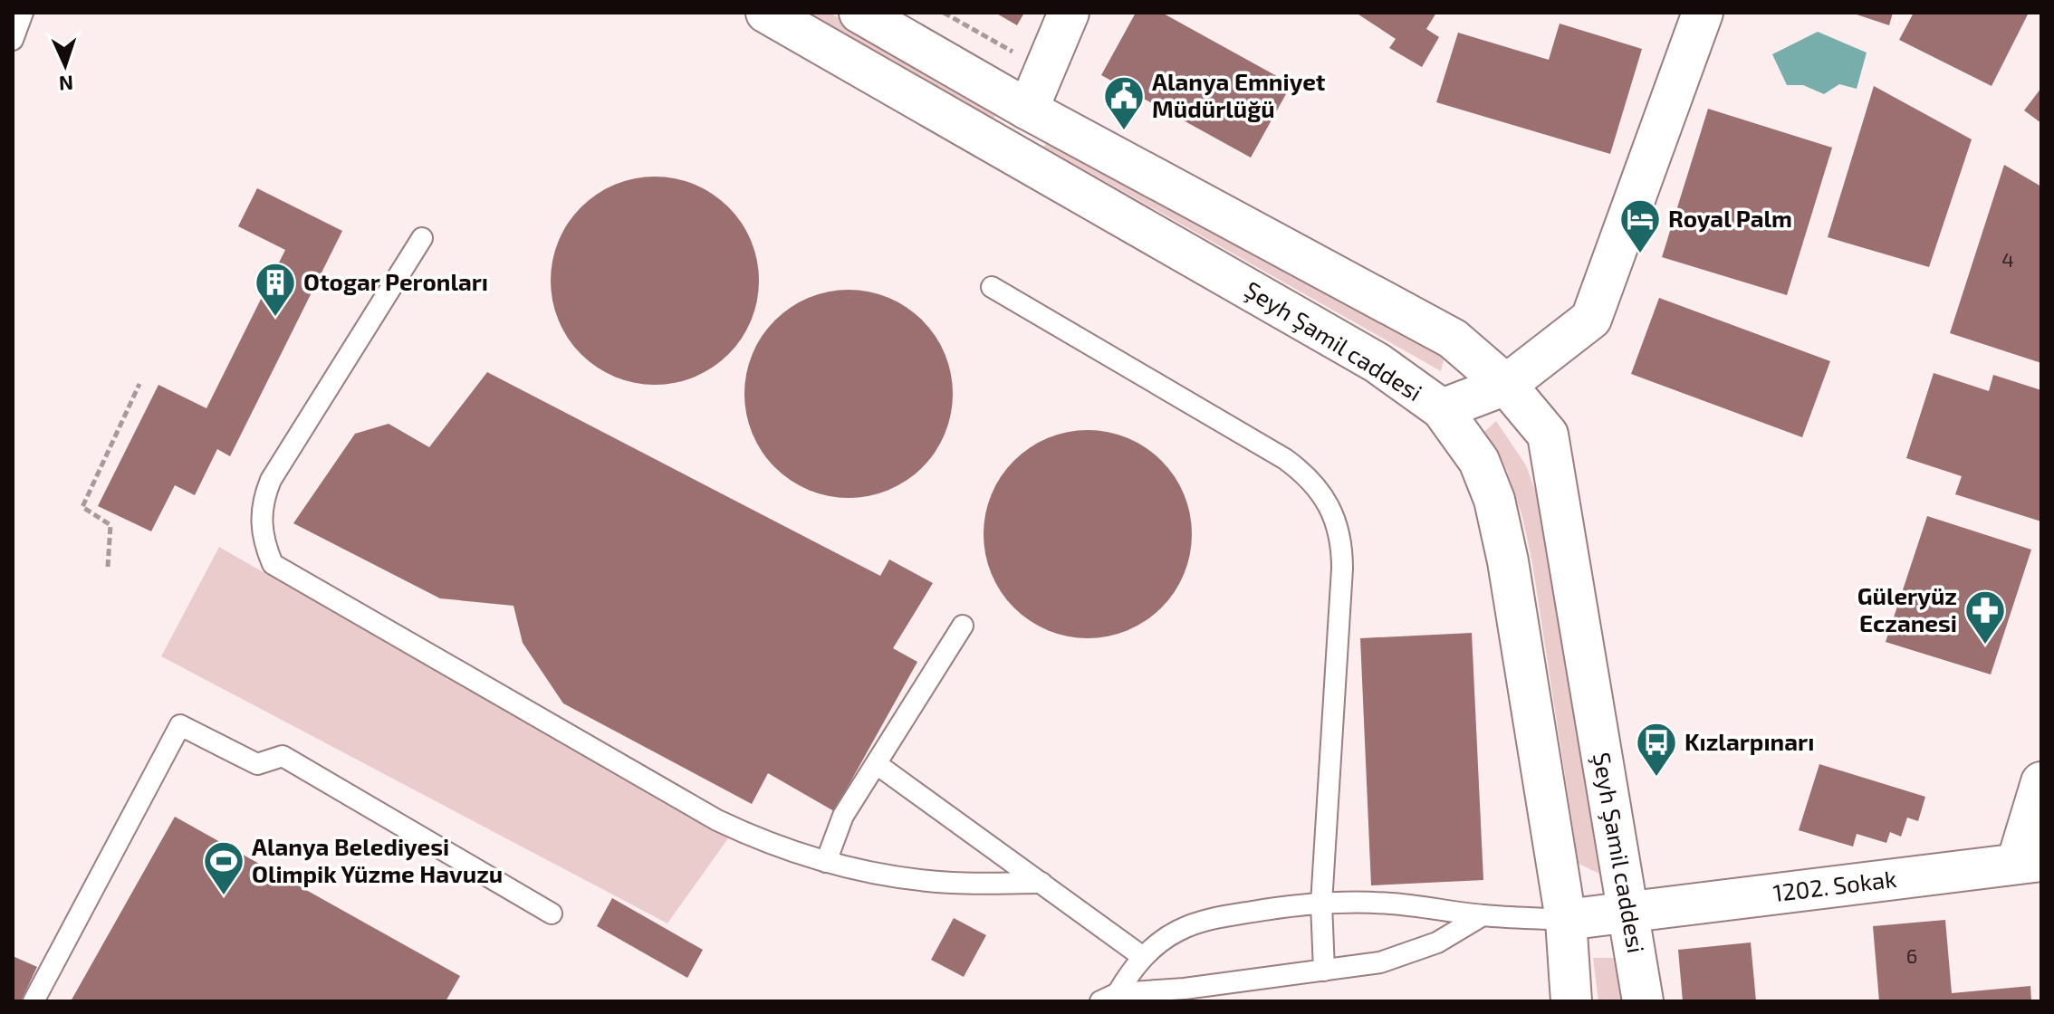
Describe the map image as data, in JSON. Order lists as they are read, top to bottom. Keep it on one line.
{"streets":{"main road":["Şeyh Şamil caddesi","1202. Sokak"]},"crossings":[["Şeyh Şamil caddesi","1202. Sokak"]],"places":{"public building":["Alanya Emniyet Müdürlüğü"],"hotel":["Royal Palm"],"building":["Otogar Peronları"],"pharmacy":["Güleryüz Eczanesi"],"bus stop":["Kızlarpınarı"],"sports":["Alanya Belediyesi Olimpik Yüzme Havuzu"]},"house_numbers":["4","6"],"north":"bottom"}
